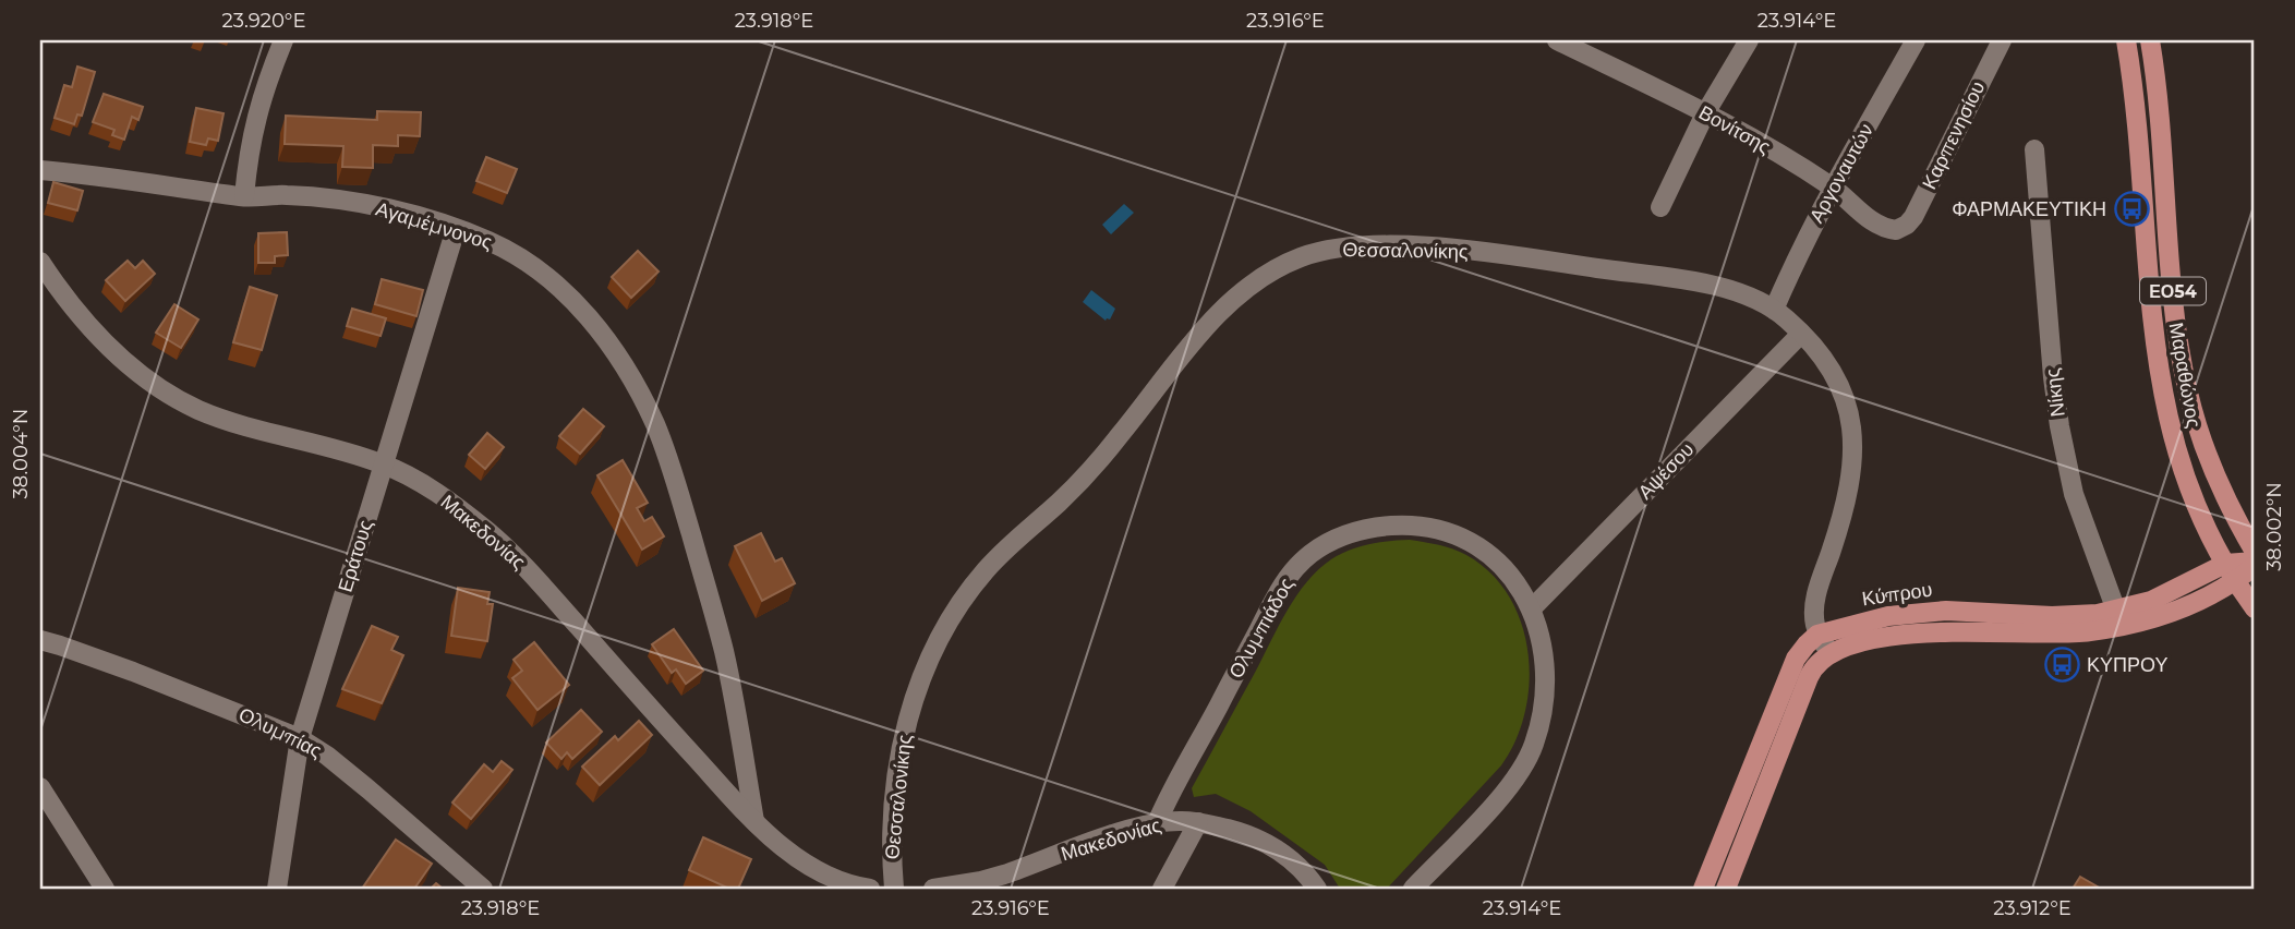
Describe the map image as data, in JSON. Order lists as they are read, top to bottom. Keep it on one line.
{"streets":{"main road":["ΕΟ54","Μαραθώνος","Κύπρου"],"street":["Βονίτσης","Καρπενησίου","Αργοναυτών","Αγαμέμνονος","Θεσσαλονίκης","Νίκης","Αψέσου","Μακεδονίας","Εράτους","Ολυμπιάδος","Ολυμπίας"]},"crossings":[["Βονίτσης","Καρπενησίου"],["Βονίτσης","Αργοναυτών"],["Αργοναυτών","Θεσσαλονίκης"],["Αγαμέμνονος","Μακεδονίας"],["Αγαμέμνονος","Εράτους"],["Θεσσαλονίκης","Αψέσου"],["Θεσσαλονίκης","Κύπρου"],["Μαραθώνος","Κύπρου"],["Νίκης","Κύπρου"],["Αψέσου","Ολυμπιάδος"],["Μακεδονίας","Εράτους"],["Μακεδονίας","Ολυμπιάδος"],["Εράτους","Ολυμπίας"]],"places":{"bus stop":["ΦΑΡΜΑΚΕΥΤΙΚΗ","ΚΥΠΡΟΥ"]},"coordinates":["23.920°E","23.918°E","23.916°E","23.914°E","38.004°N","38.002°N","23.912°E"]}
